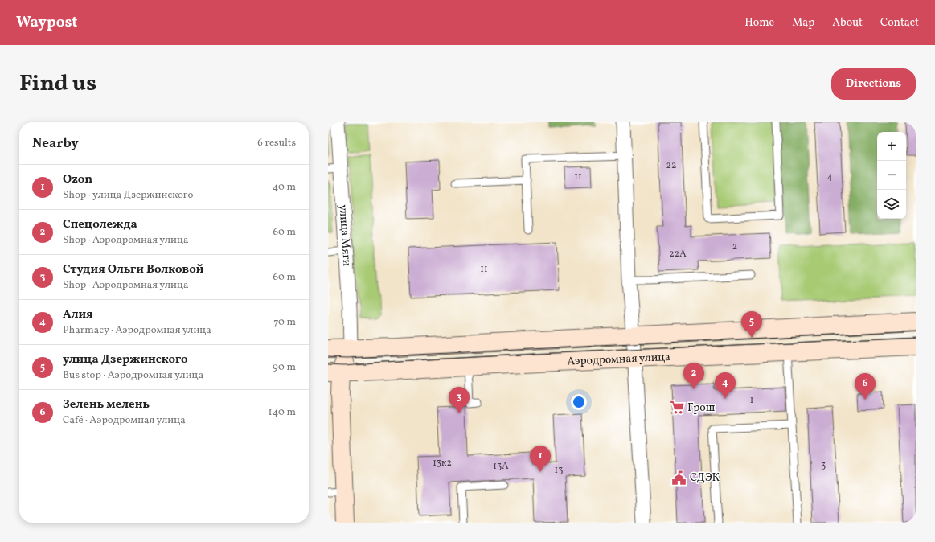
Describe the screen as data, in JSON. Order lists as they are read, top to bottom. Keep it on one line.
{"streets":{"street":["улица Мяги","Аэродромная улица"]},"crossings":[["улица Мяги","Аэродромная улица"]],"places":{"supermarket":["Грош"],"public building":["СДЭК"]},"house_numbers":["22","11","4","2","22А","11","1","13к2","3","13А","13"],"page":{"header":"Waypost","nav":["Home","Map","About","Contact"],"title":"Find us","buttons":"Directions","heading":["Nearby","6 results"],"map_buttons":["+","−"],"list":[{"mark":"1","name":"Ozon","note":"Shop · улица Дзержинского","value":"40 m"},{"mark":"2","name":"Спецолежда","note":"Shop · Аэродромная улица","value":"60 m"},{"mark":"3","name":"Студия Ольги Волковой","note":"Shop · Аэродромная улица","value":"60 m"},{"mark":"4","name":"Алия","note":"Pharmacy · Аэродромная улица","value":"70 m"},{"mark":"5","name":"улица Дзержинского","note":"Bus stop · Аэродромная улица","value":"90 m"},{"mark":"6","name":"Зелень мелень","note":"Café · Аэродромная улица","value":"140 m"}],"pins":["5","2","4","6","3","1"]}}
